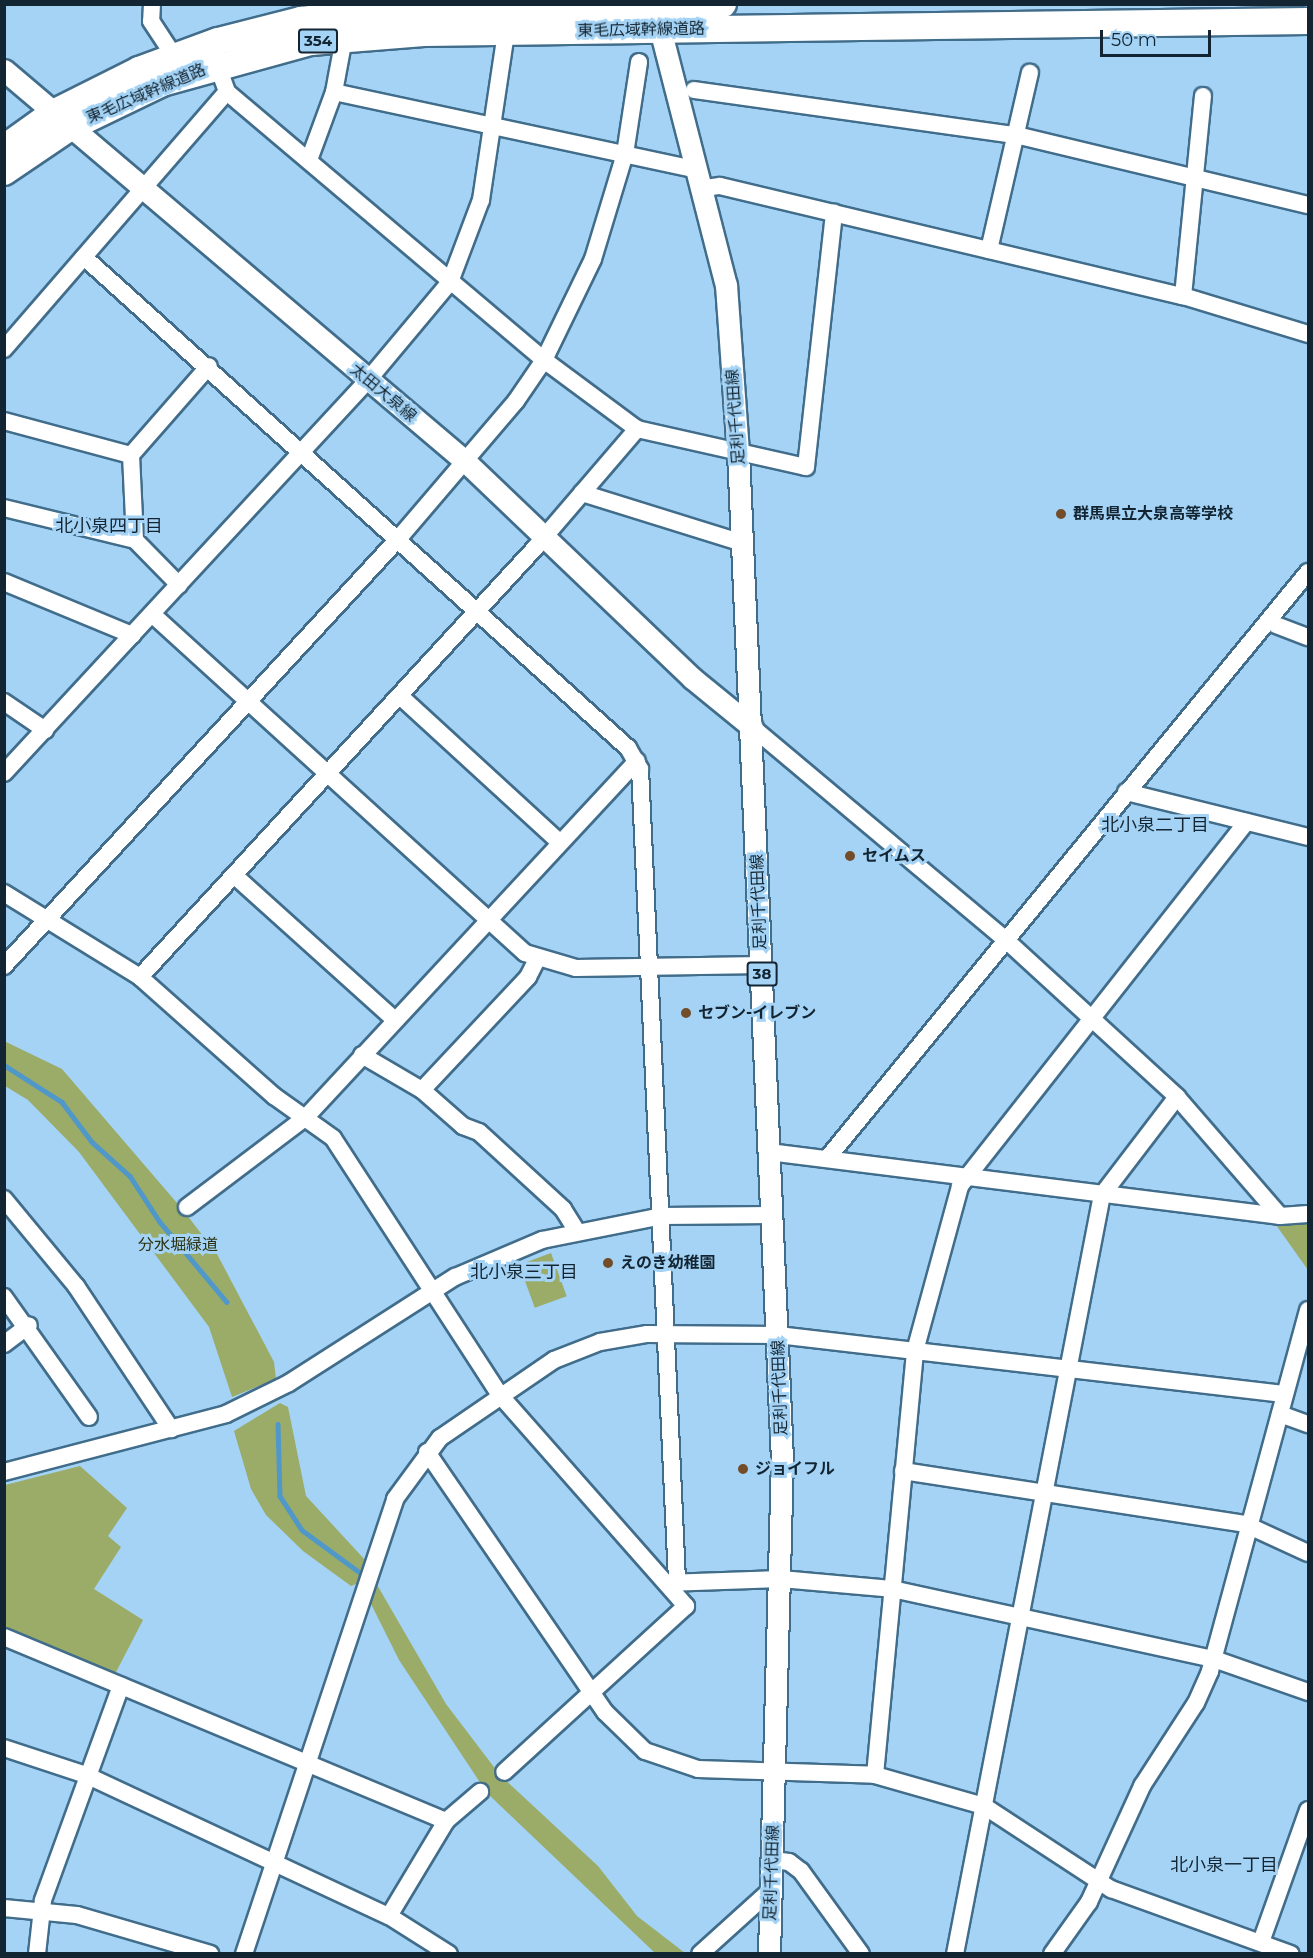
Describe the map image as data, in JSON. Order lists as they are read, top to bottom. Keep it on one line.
{"streets":{"highway":["東毛広域幹線道路","354"],"main road":["太田大泉線","足利千代田線","38"]},"crossings":[["東毛広域幹線道路","太田大泉線"],["東毛広域幹線道路","足利千代田線"],["太田大泉線","足利千代田線"]],"districts":["北小泉四丁目","北小泉二丁目","北小泉三丁目","北小泉一丁目"],"parks":["分水堀緑道"],"places":["群馬県立大泉高等学校","セイムス","セブン-イレブン","えのき幼稚園","ジョイフル"],"scale_bar":"50 m"}
